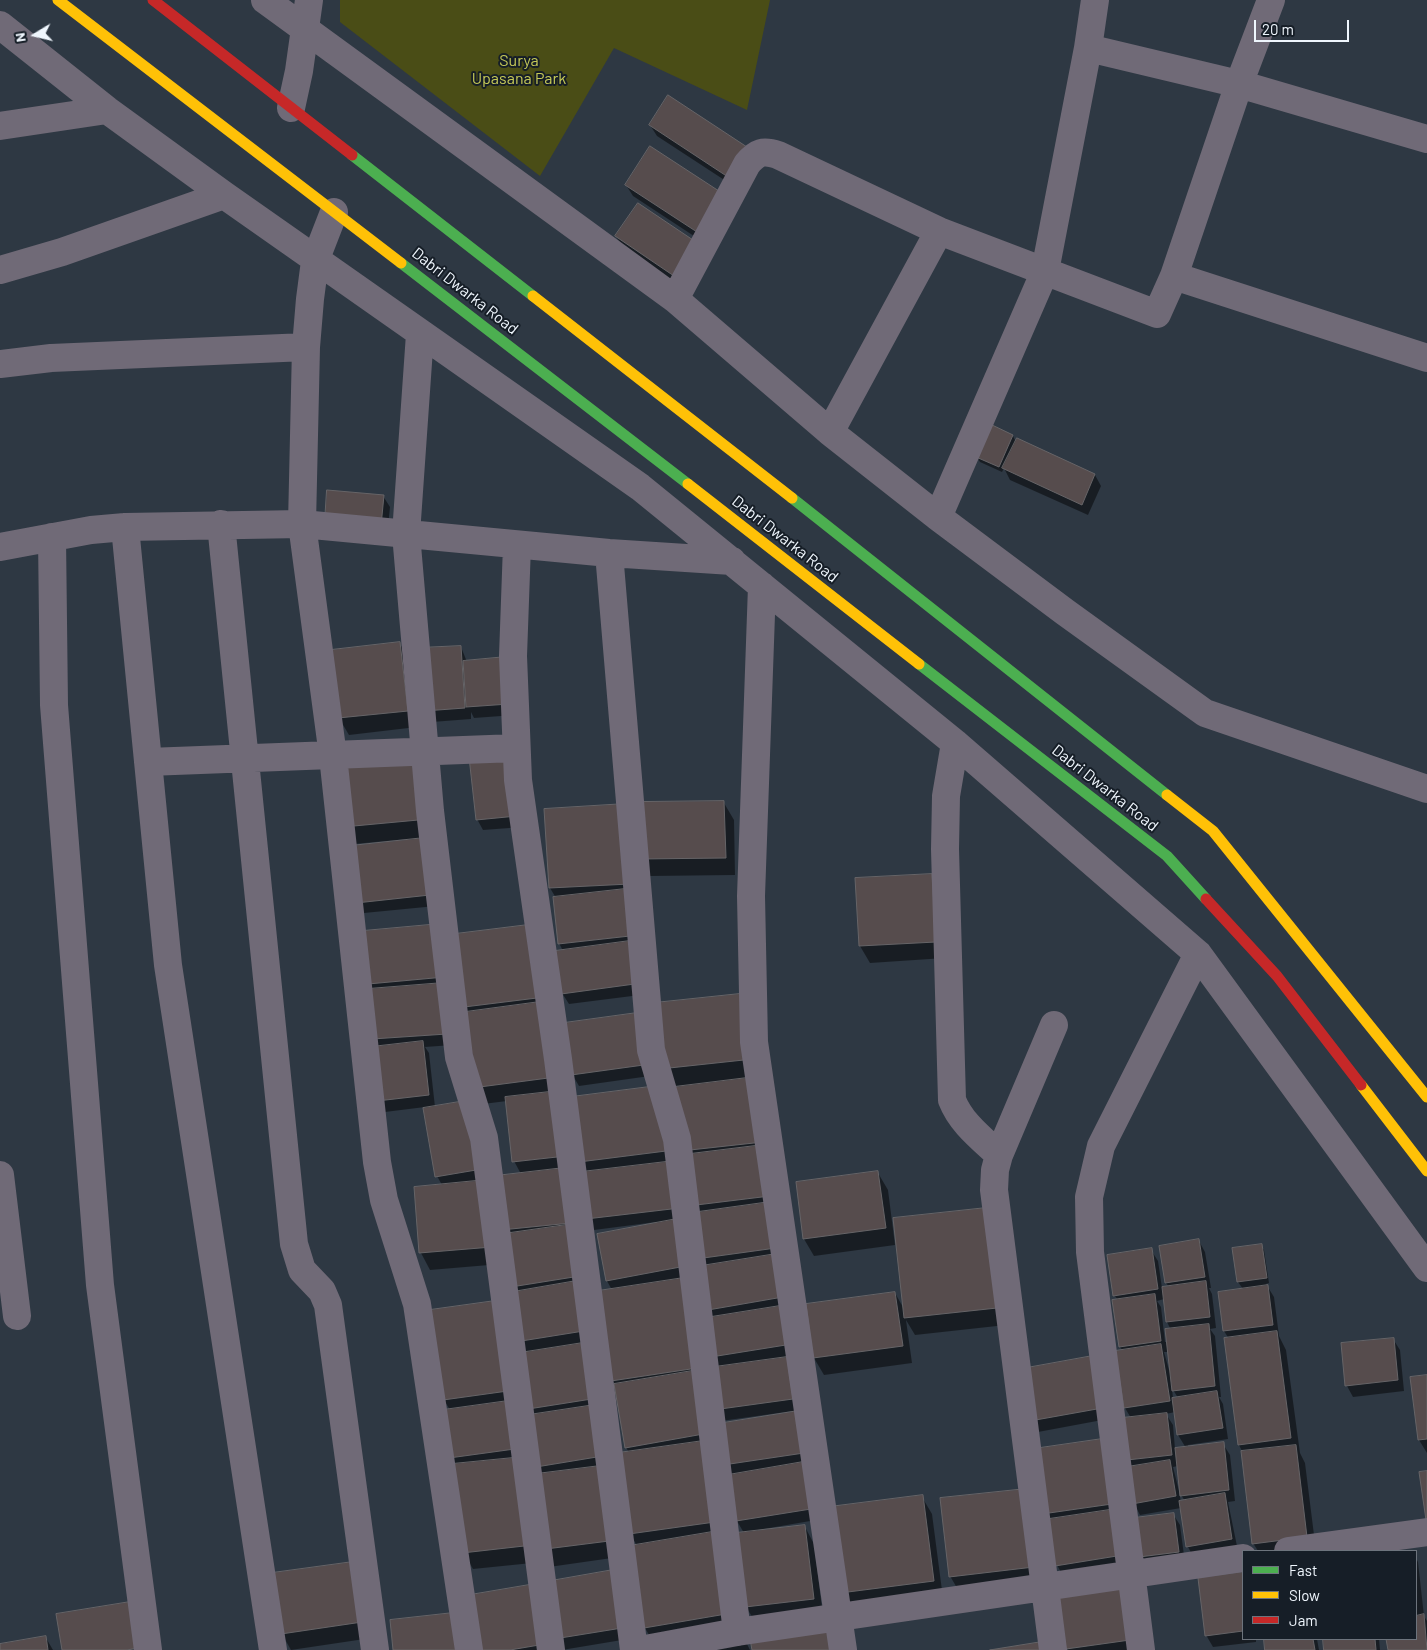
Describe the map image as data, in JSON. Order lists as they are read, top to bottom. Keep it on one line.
{"streets":{"main road":["Dabri Dwarka Road"]},"parks":["Surya Upasana Park"],"legend":["Fast","Slow","Jam"],"scale_bar":"20 m","north":"left"}
